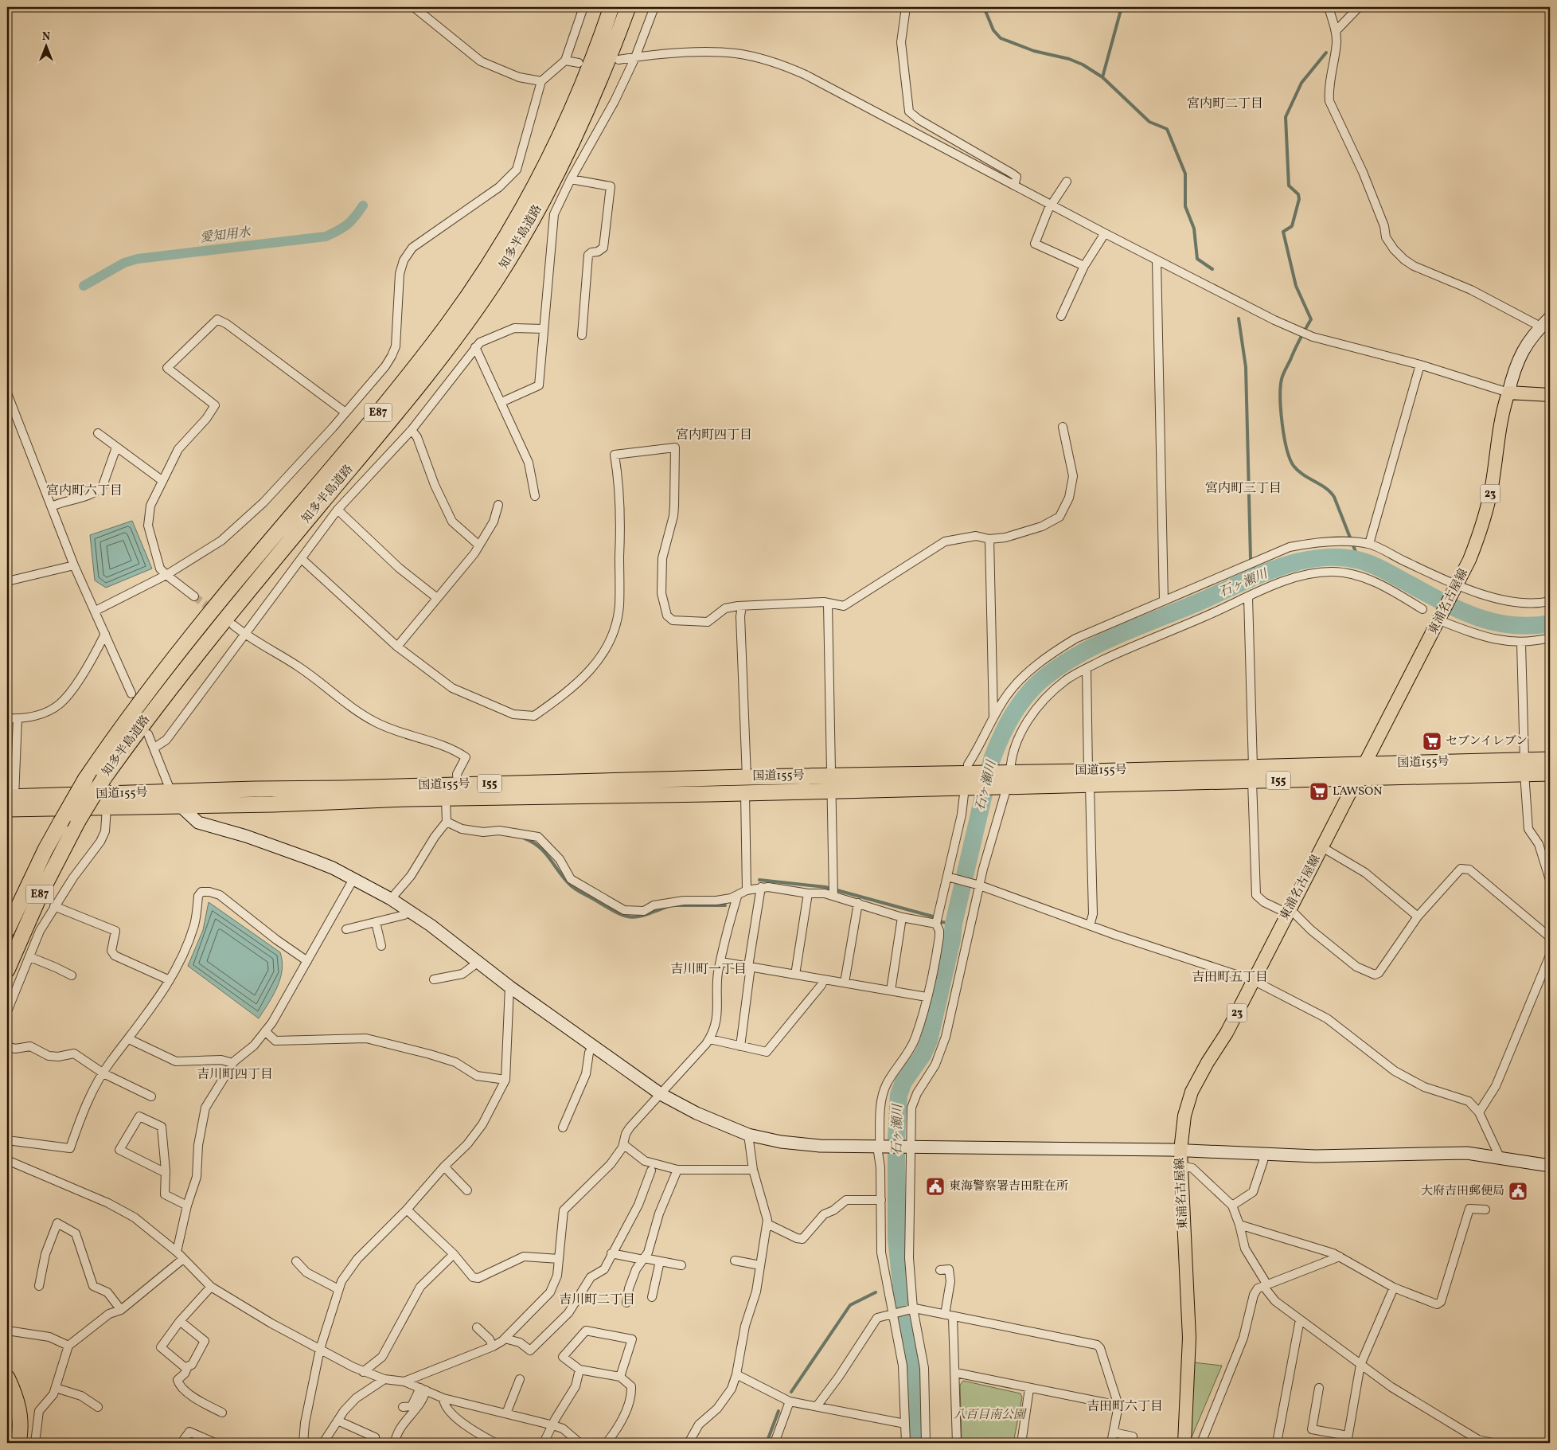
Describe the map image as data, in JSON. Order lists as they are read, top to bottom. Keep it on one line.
{"streets":{"highway":["知多半島道路","E87","国道155号","155"],"main road":["23","東浦名古屋線"]},"crossings":[["東浦名古屋線","国道155号"]],"districts":["宮内町二丁目","宮内町四丁目","宮内町三丁目","宮内町六丁目","吉川町一丁目","吉田町五丁目","吉川町四丁目","吉川町二丁目","吉田町六丁目"],"water":["愛知用水","石ヶ瀬川"],"parks":["八百目南公園"],"places":{"supermarket":["セブンイレブン","LAWSON"],"public building":["東海警察署吉田駐在所","大府吉田郵便局"]},"north":"top"}
